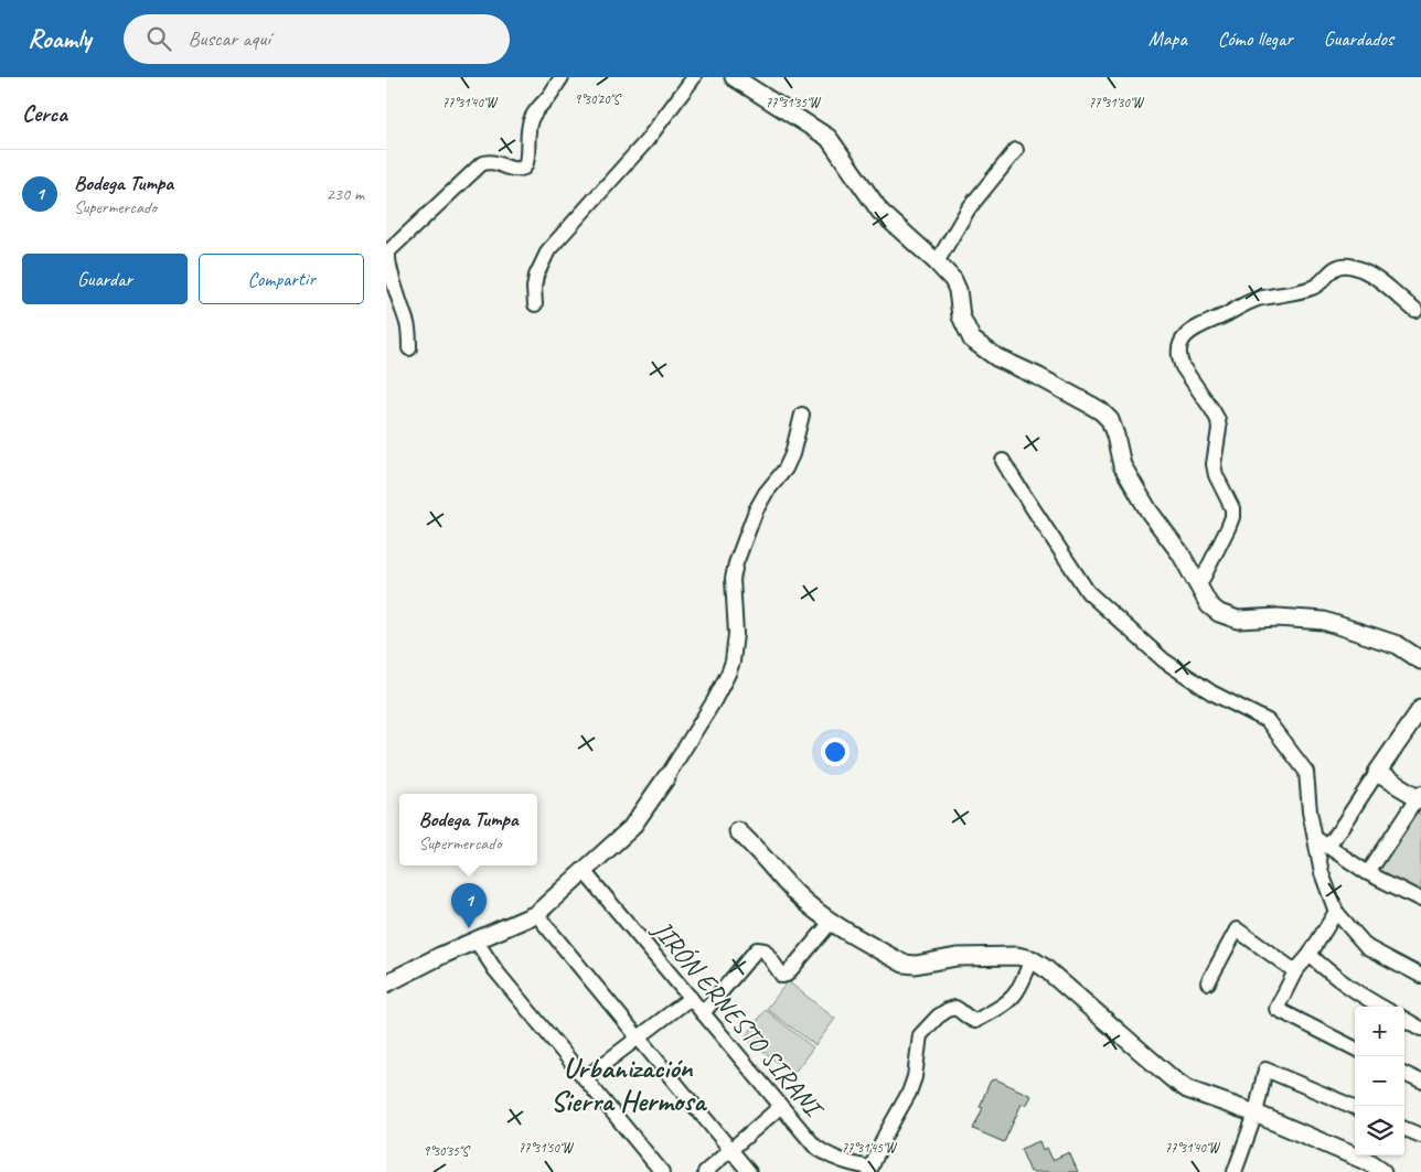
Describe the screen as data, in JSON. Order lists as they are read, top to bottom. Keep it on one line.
{"streets":{"street":["JIRÓN ERNESTO SIRANI"]},"districts":["Urbanización Sierra Hermosa"],"page":{"header":"Roamly","search":"Buscar aquí","nav":["Mapa","Cómo llegar","Guardados"],"heading":"Cerca","list":[{"mark":"1","name":"Bodega Tumpa","note":"Supermercado","value":"230 m"}],"buttons":["Guardar","Compartir"],"popup":["Bodega Tumpa","Supermercado"],"pins":"1","map_buttons":["+","−"]},"coordinates":["9°30'20\"S","77°31'40\"W","77°31'35\"W","77°31'30\"W","77°31'50\"W","77°31'45\"W","9°30'35\"S"]}
